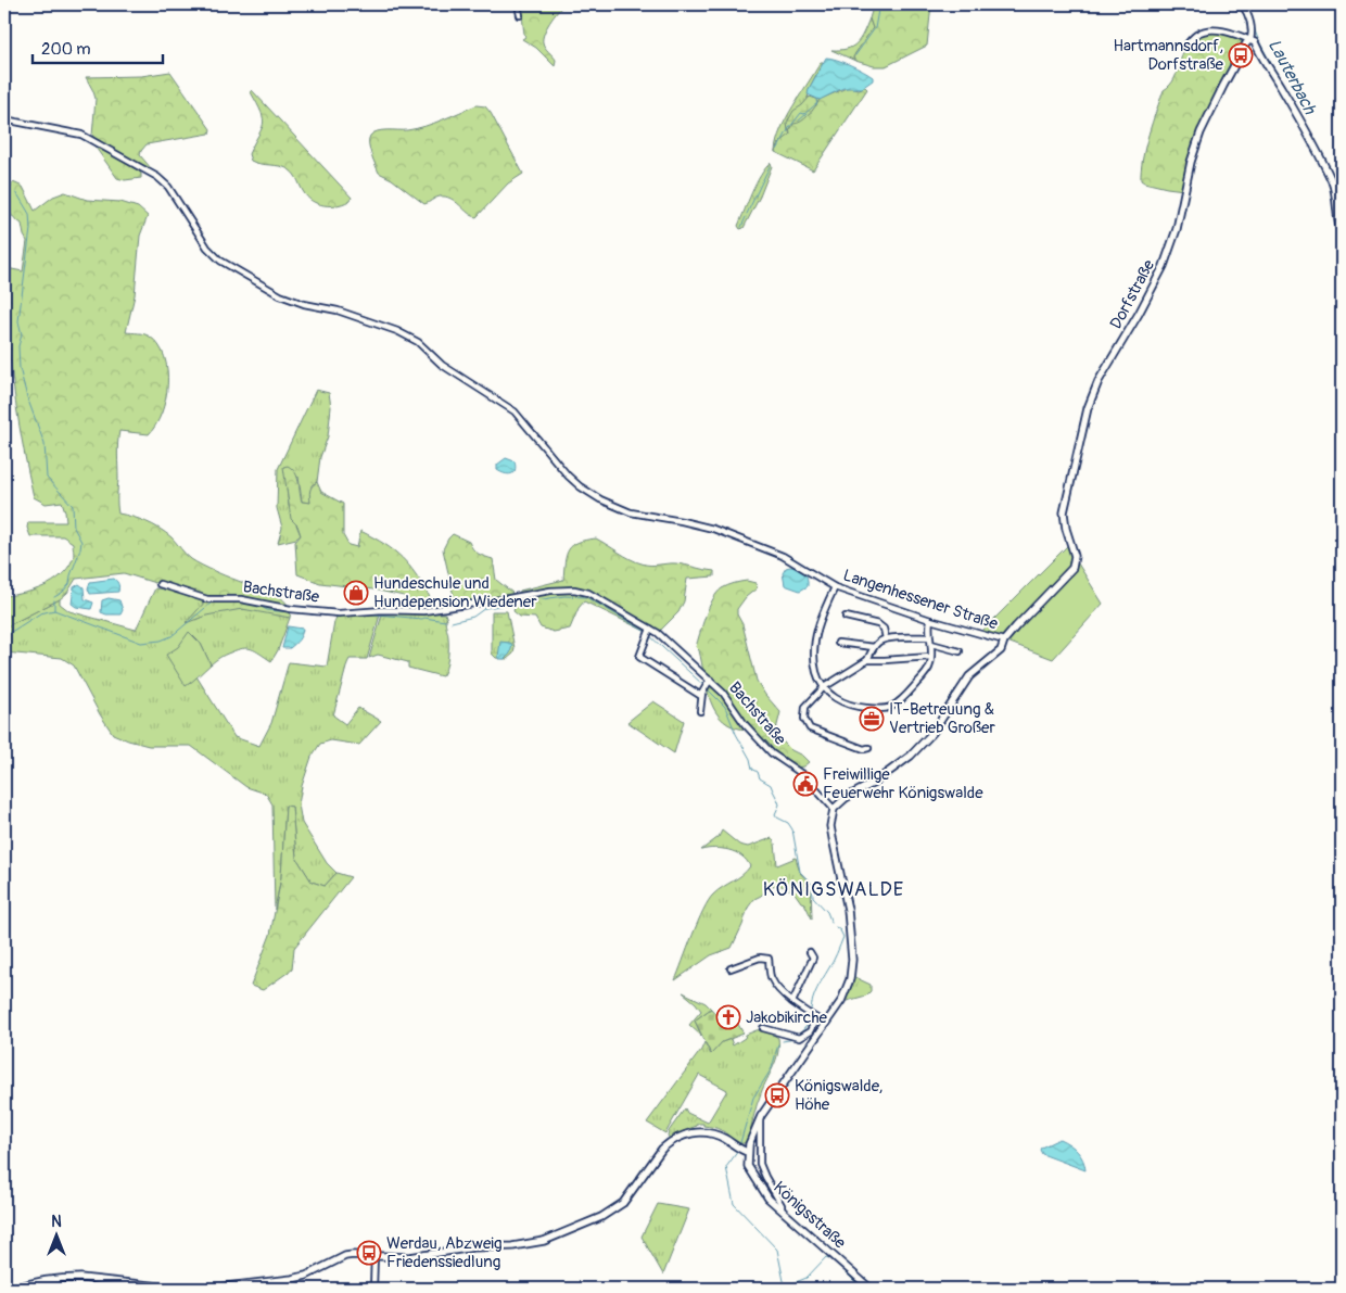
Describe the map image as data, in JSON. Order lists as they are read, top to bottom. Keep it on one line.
{"streets":{"street":["Dorfstraße","Bachstraße","Langenhessener Straße","Königsstraße"]},"crossings":[["Dorfstraße","Langenhessener Straße"]],"districts":["KÖNIGSWALDE"],"water":["Lauterbach"],"places":{"bus stop":["Hartmannsdorf, Dorfstraße","Königswalde, Höhe","Werdau, Abzweig Friedenssiedlung"],"shop":["Hundeschule und Hundepension Wiedener"],"office":["IT-Betreuung & Vertrieb Großer"],"public building":["Freiwillige Feuerwehr Königswalde"],"church":["Jakobikirche"]},"scale_bar":"200 m","north":"top"}
